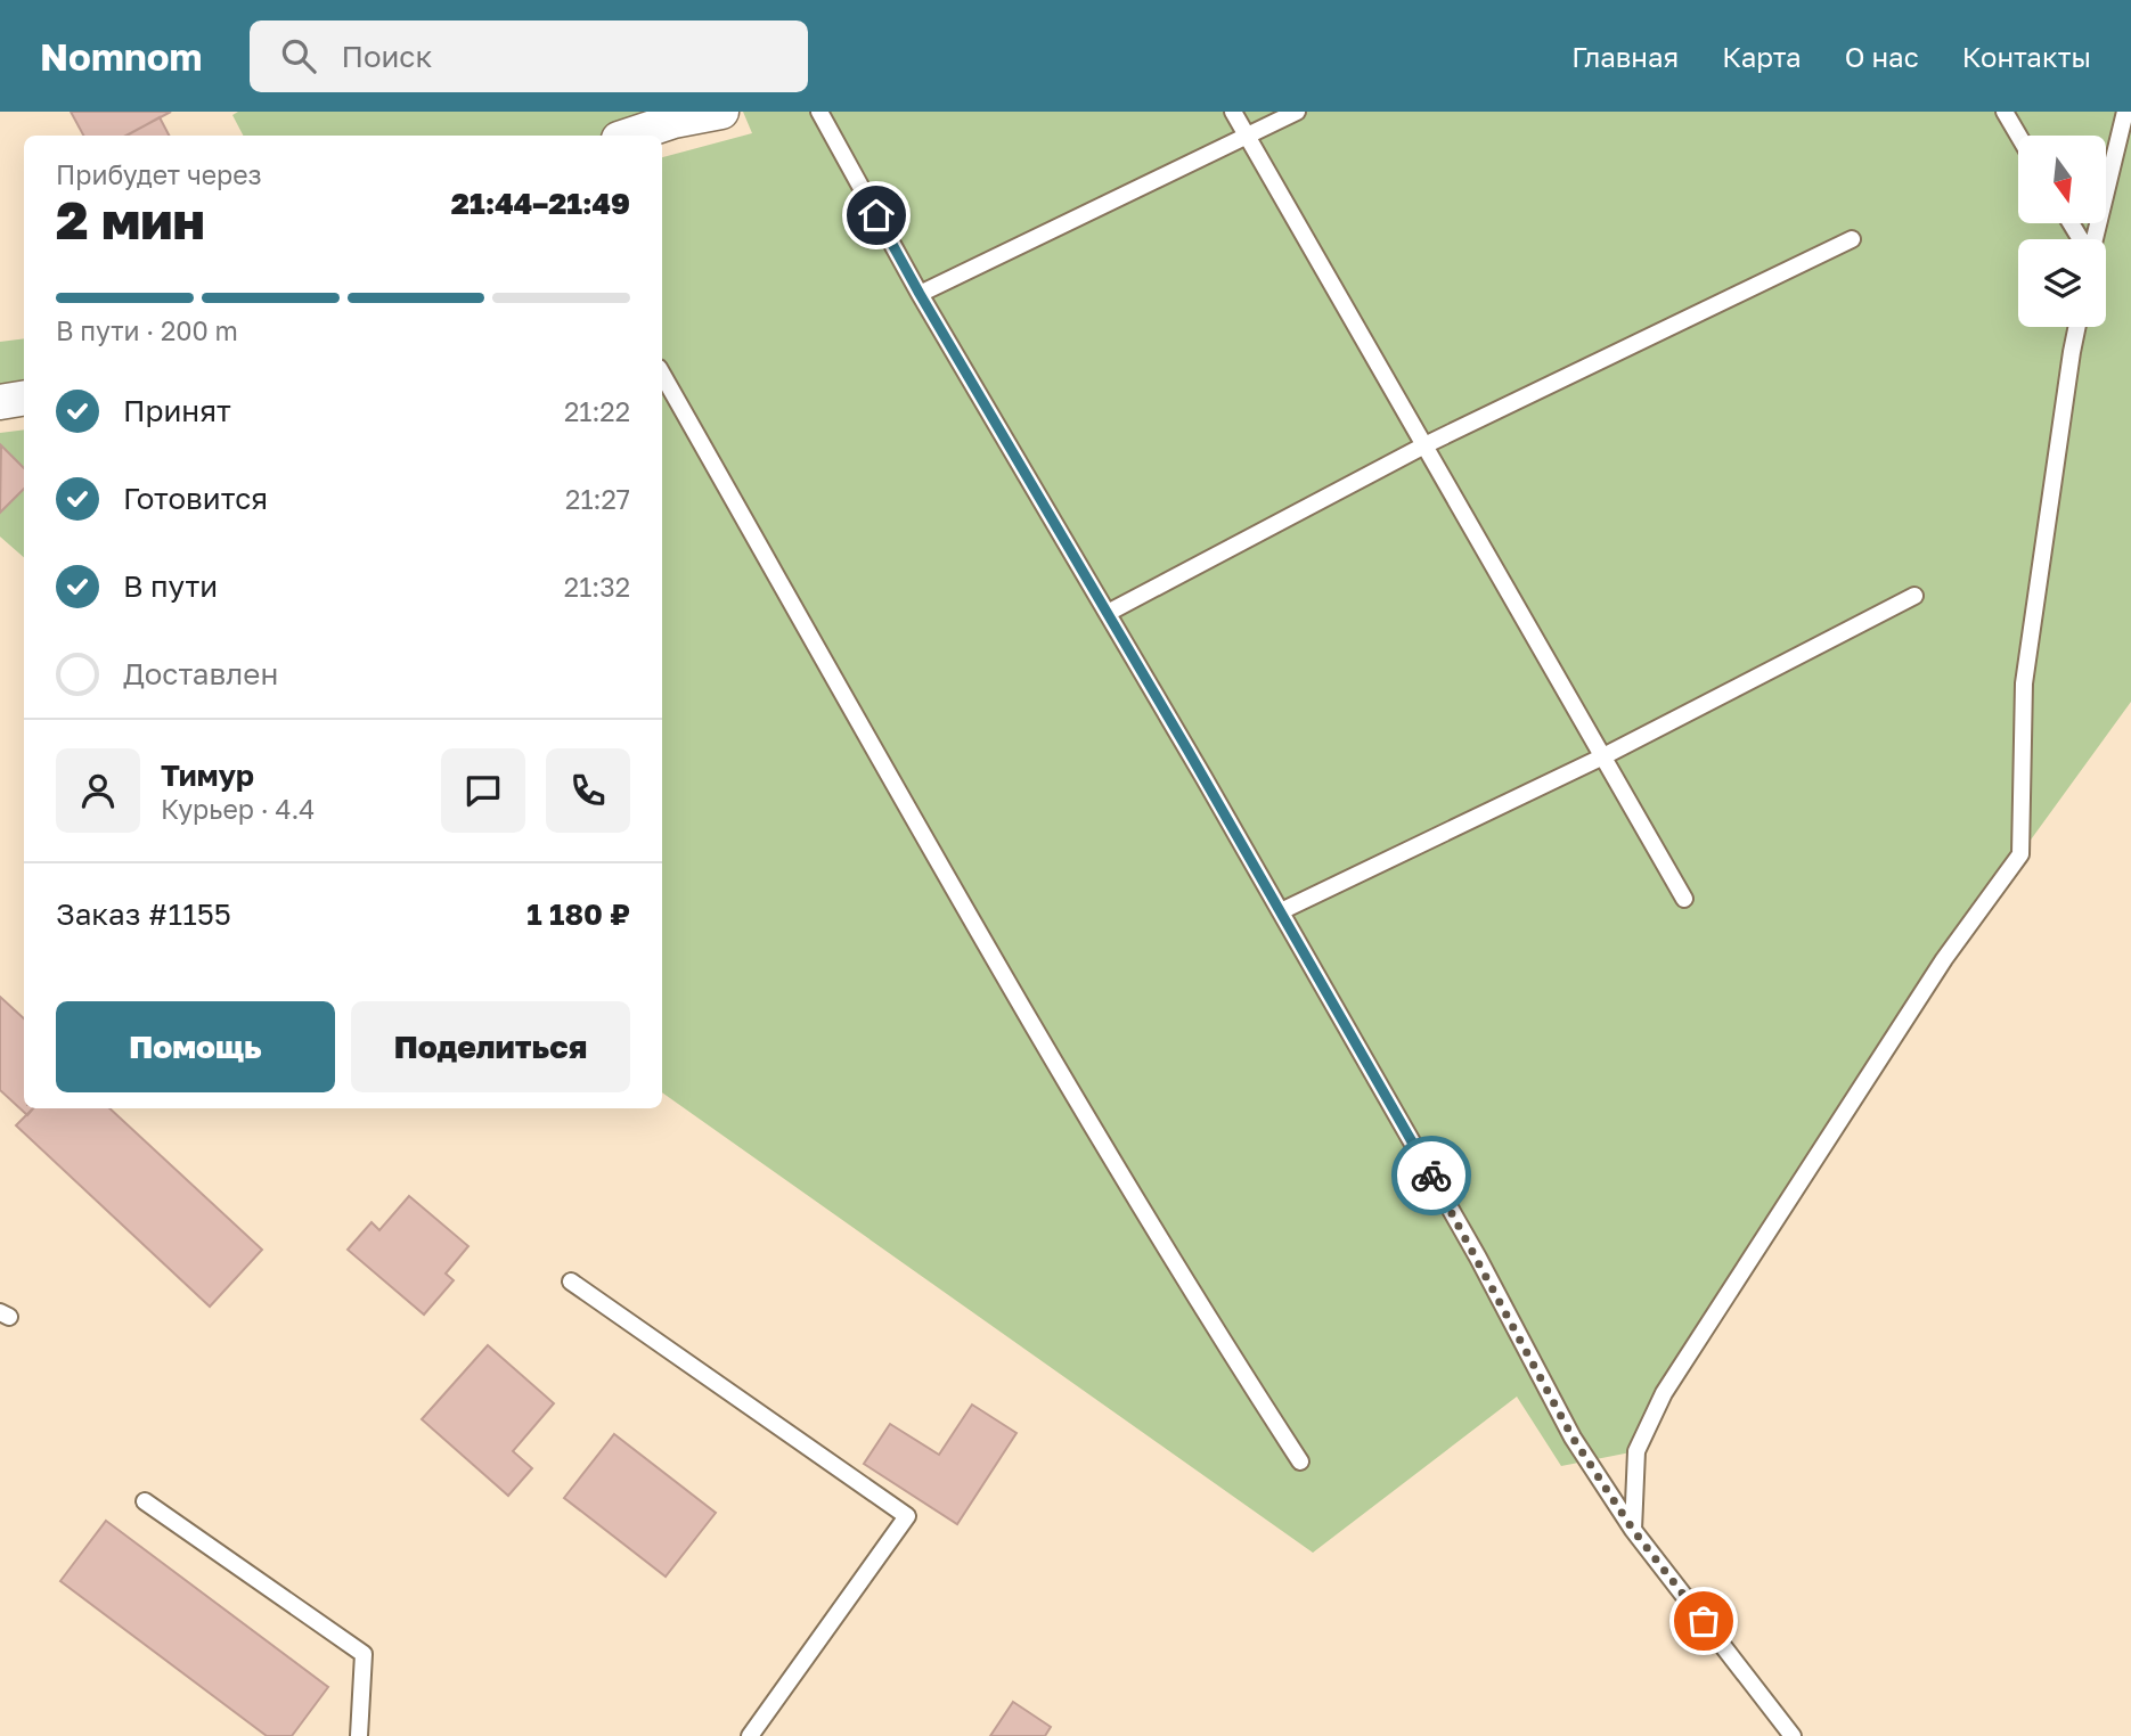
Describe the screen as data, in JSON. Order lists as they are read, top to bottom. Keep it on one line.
{"north":"bottom","page":{"header":"Nomnom","search":"Поиск","nav":["Главная","Карта","О нас","Контакты"],"heading":["2 мин","Прибудет через","21:44–21:49"],"panel":["Тимур","Курьер · 4.4","Заказ #1155","1 180 ₽"],"bar":"В пути · 200 m","list":[["Принят","21:22"],["Готовится","21:27"],["В пути","21:32"],"Доставлен"],"buttons":["Помощь","Поделиться"]}}
